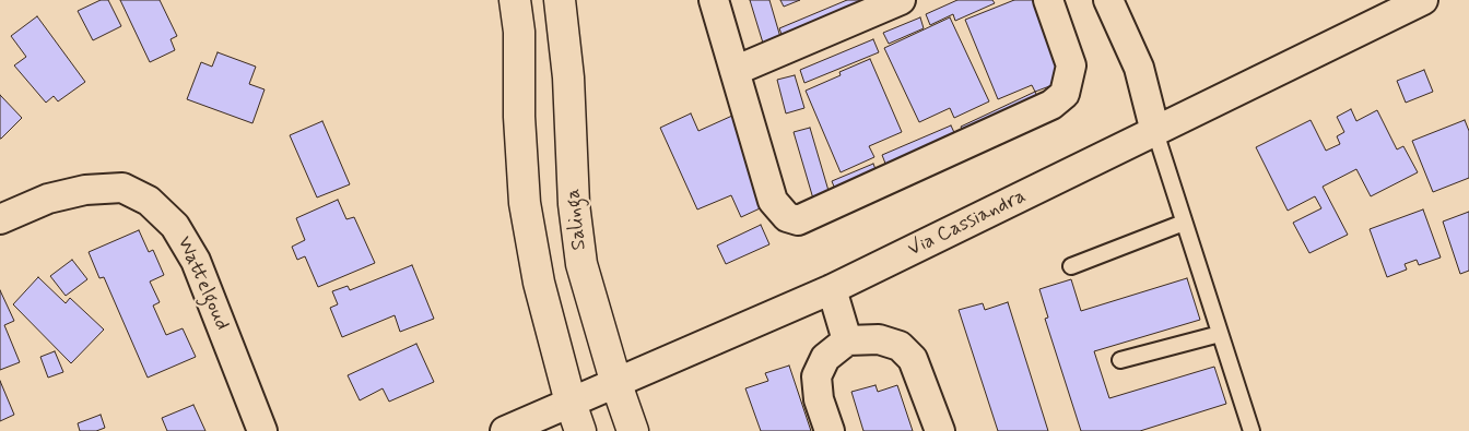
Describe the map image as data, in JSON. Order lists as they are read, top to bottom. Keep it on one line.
{"streets":{"street":["Salinga","Via Cassiandra","Wattelgoud"]},"crossings":[["Salinga","Via Cassiandra"]]}
